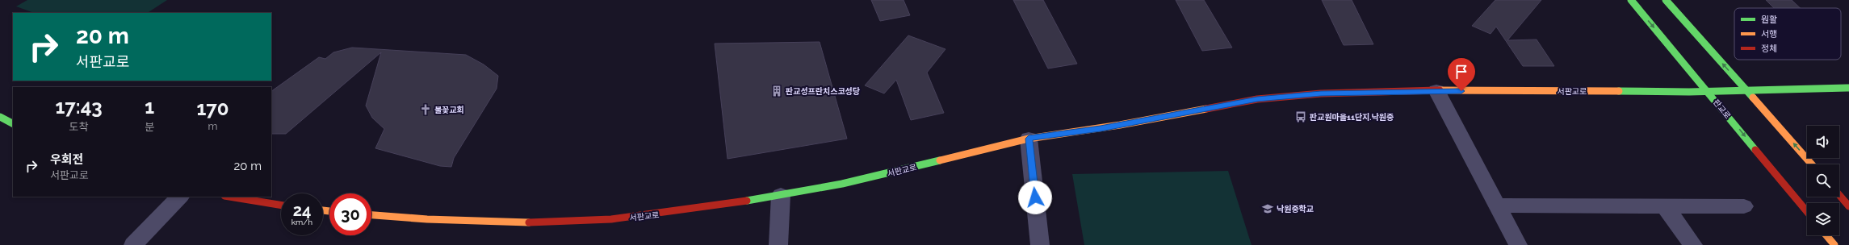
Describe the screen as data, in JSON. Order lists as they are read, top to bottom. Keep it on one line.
{"streets":{"street":["서판교로","판교로"]},"crossings":[["서판교로","판교로"]],"places":{"building":["판교성프란치스코성당"],"church":["불꽃교회"],"bus stop":["판교원마을11단지.낙원중"],"school or university":["낙원중학교"]},"legend":["원활","서행","정체"],"page":{"turn":["20 m","서판교로"],"eta":["17:43","도착","1","분","170","m"],"list":[{"name":"우회전","note":"서판교로","value":"20 m"}],"speed":"24 km/h","limit":"30"}}
